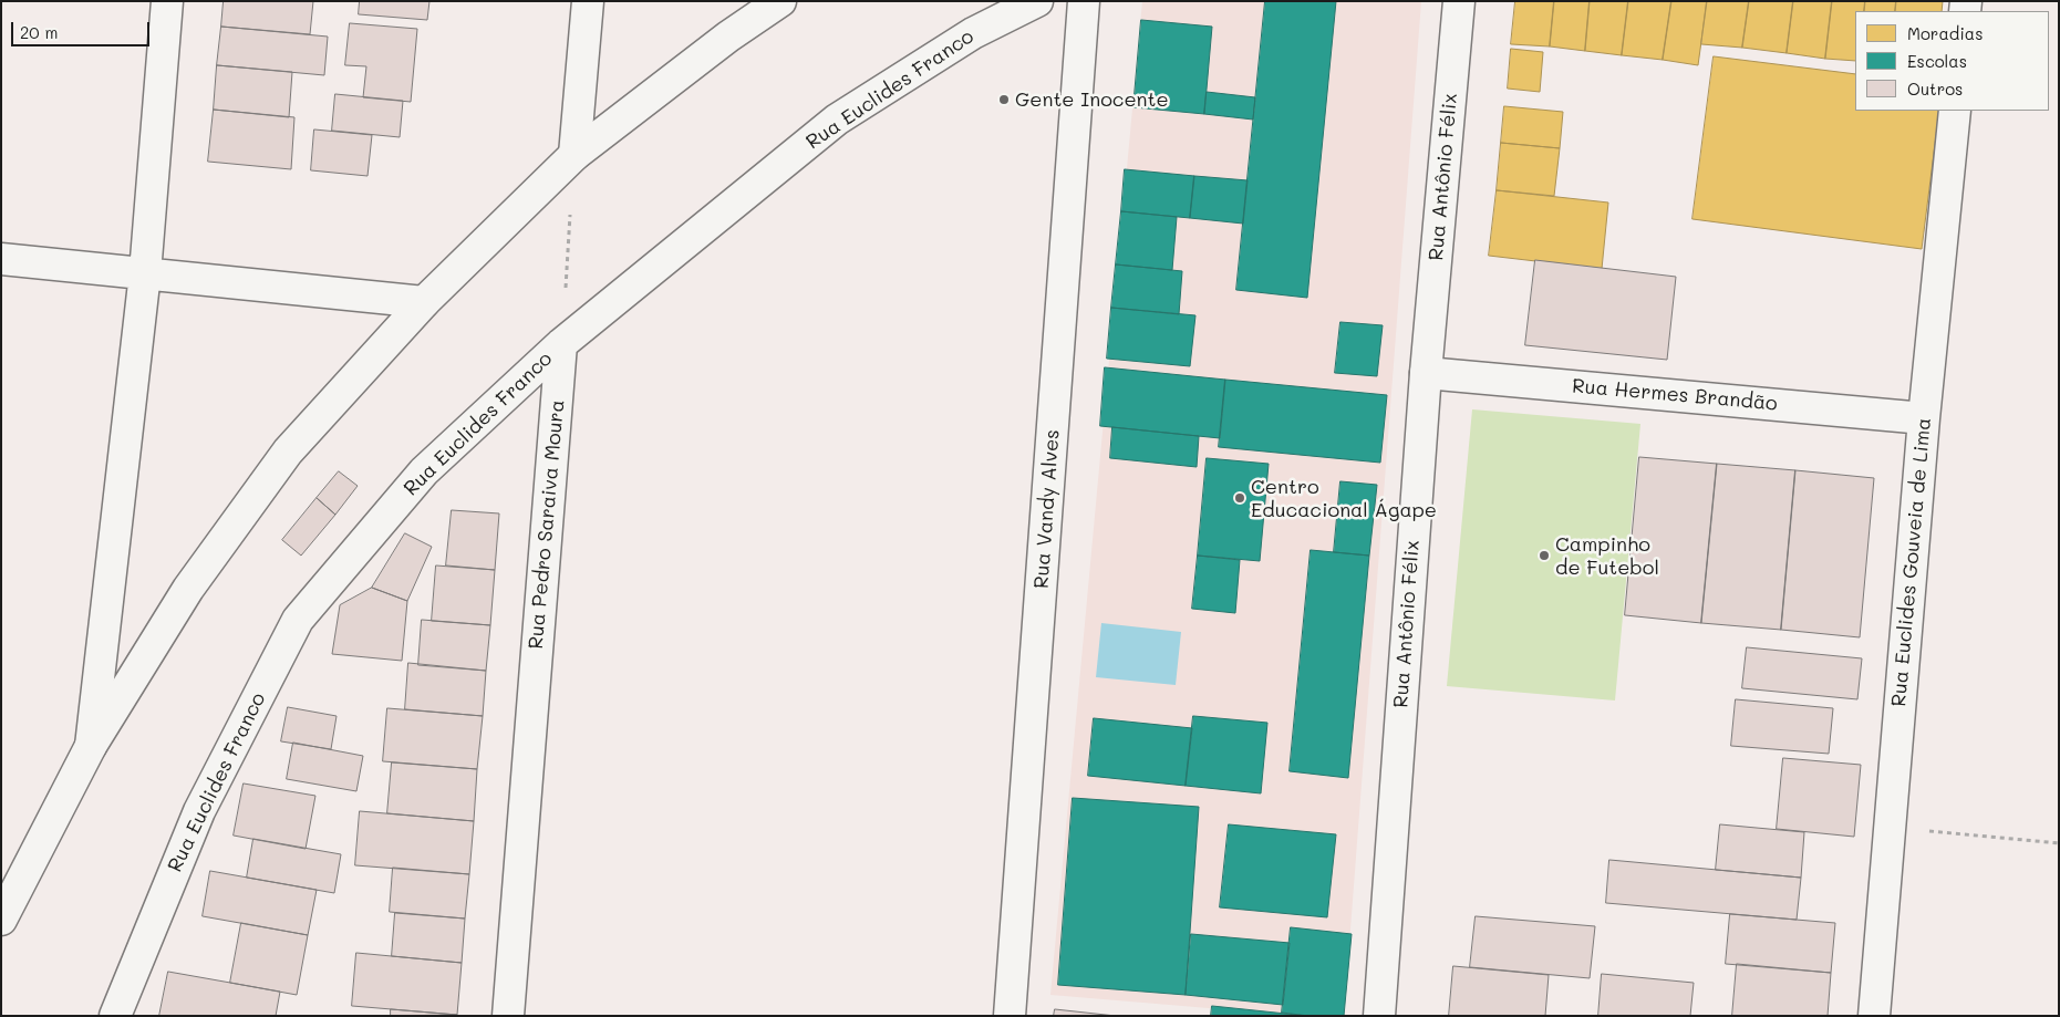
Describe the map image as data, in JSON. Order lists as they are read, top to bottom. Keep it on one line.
{"streets":{"main road":["Rua Euclides Franco","Rua Antônio Félix","Rua Hermes Brandão","Rua Vandy Alves","Rua Pedro Saraiva Moura","Rua Euclides Gouveia de Lima"]},"crossings":[["Rua Euclides Franco","Rua Pedro Saraiva Moura"],["Rua Antônio Félix","Rua Hermes Brandão"],["Rua Hermes Brandão","Rua Euclides Gouveia de Lima"]],"places":["Gente Inocente","Centro Educacional Ágape","Campinho de Futebol"],"legend":["Moradias","Escolas","Outros"],"scale_bar":"20 m"}
